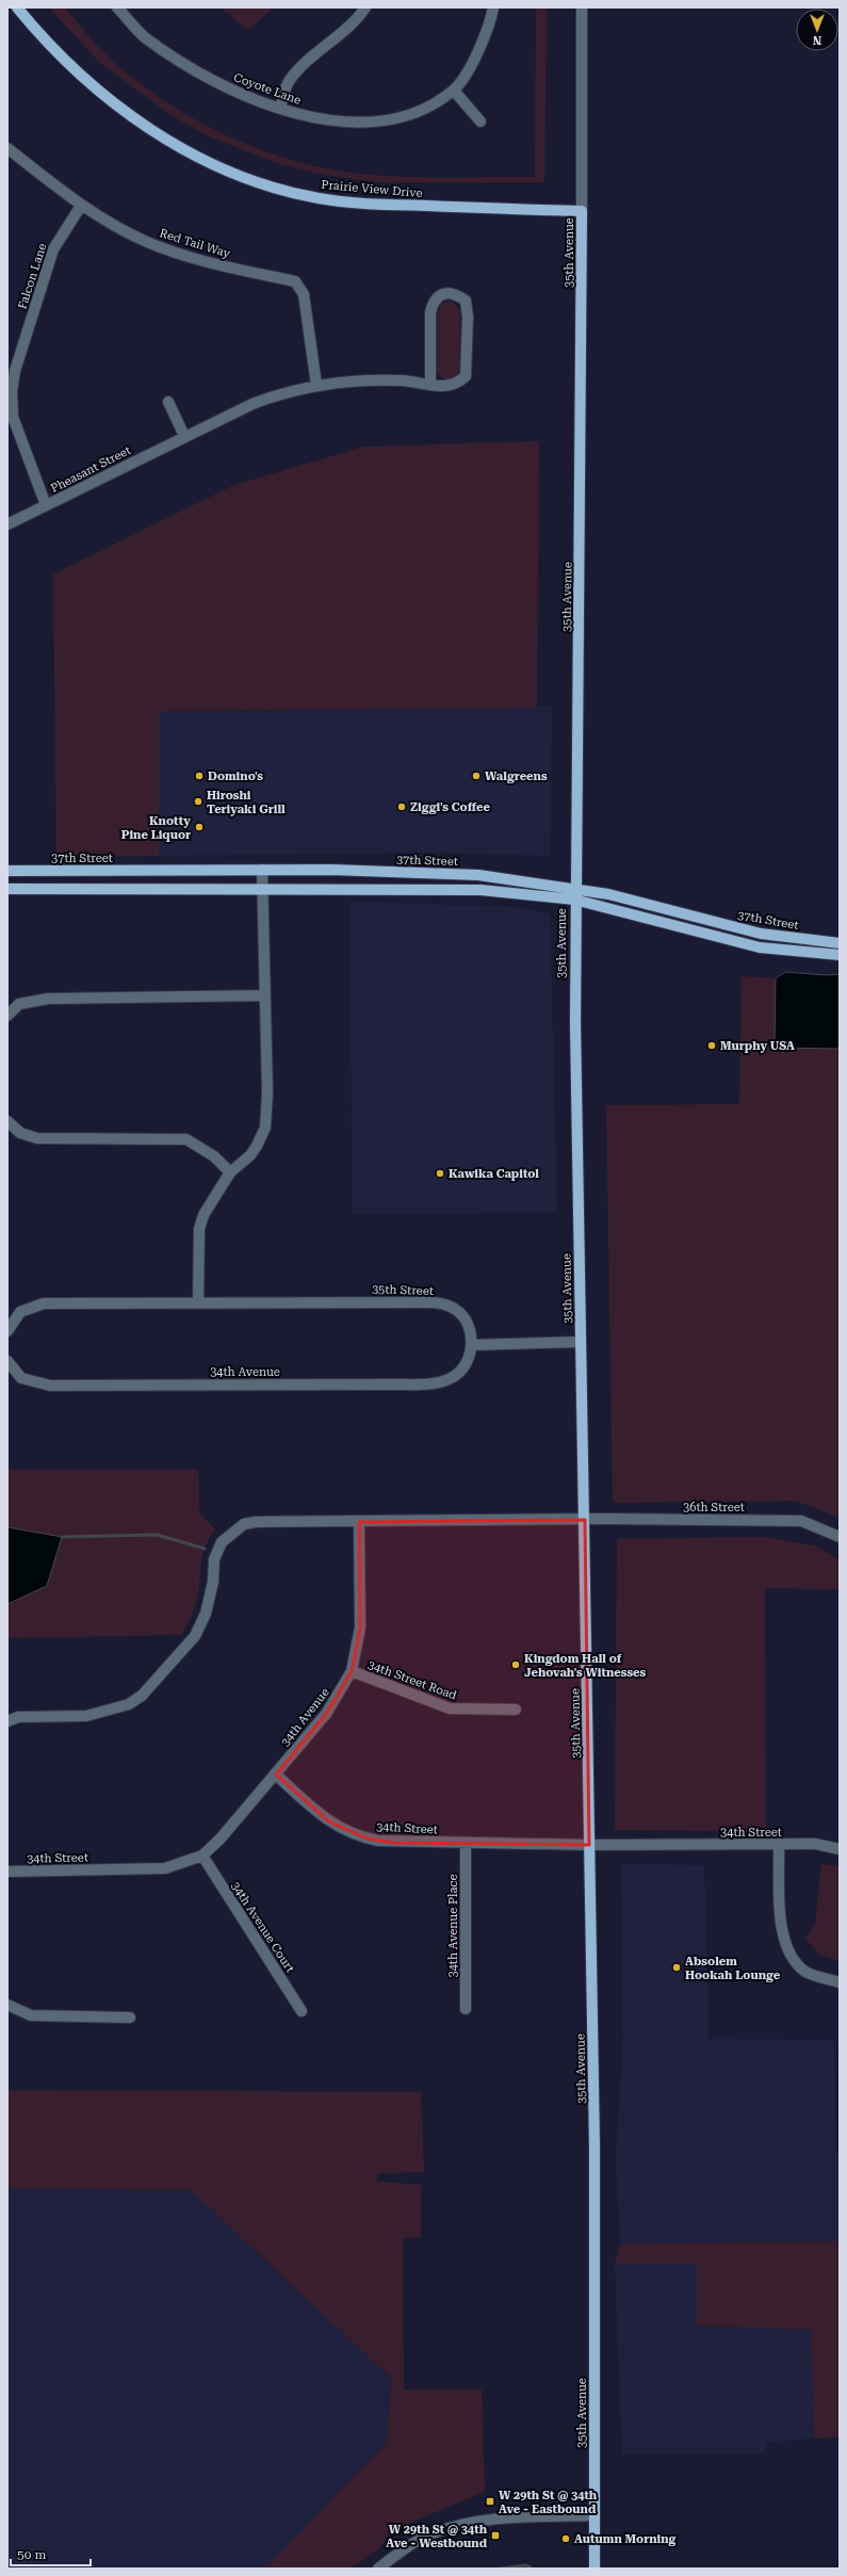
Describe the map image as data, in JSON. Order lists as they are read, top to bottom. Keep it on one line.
{"streets":{"main road":["Prairie View Drive","35th Avenue","37th Street"],"street":["Coyote Lane","Red Tail Way","Falcon Lane","Pheasant Street","35th Street","34th Avenue","36th Street","34th Street Road","34th Street","34th Avenue Place","34th Avenue Court"]},"crossings":[["Prairie View Drive","35th Avenue"],["Red Tail Way","Falcon Lane"],["Red Tail Way","Pheasant Street"],["35th Avenue","37th Street"],["35th Avenue","36th Street"],["35th Avenue","34th Street"],["Falcon Lane","Pheasant Street"],["35th Street","34th Avenue"],["34th Avenue","34th Street Road"],["34th Avenue","34th Street"],["34th Street","34th Avenue Place"],["34th Street","34th Avenue Court"]],"places":{"other":["Domino's","Walgreens","Hiroshi Teriyaki Grill","Ziggi's Coffee","Knotty Pine Liquor","Murphy USA","Kawika Capitol","Kingdom Hall of Jehovah's Witnesses","Absolem Hookah Lounge","Autumn Morning"],"transit":["W 29th St @ 34th Ave - Eastbound","W 29th St @ 34th Ave - Westbound"]},"scale_bar":"50 m","north":"bottom"}
